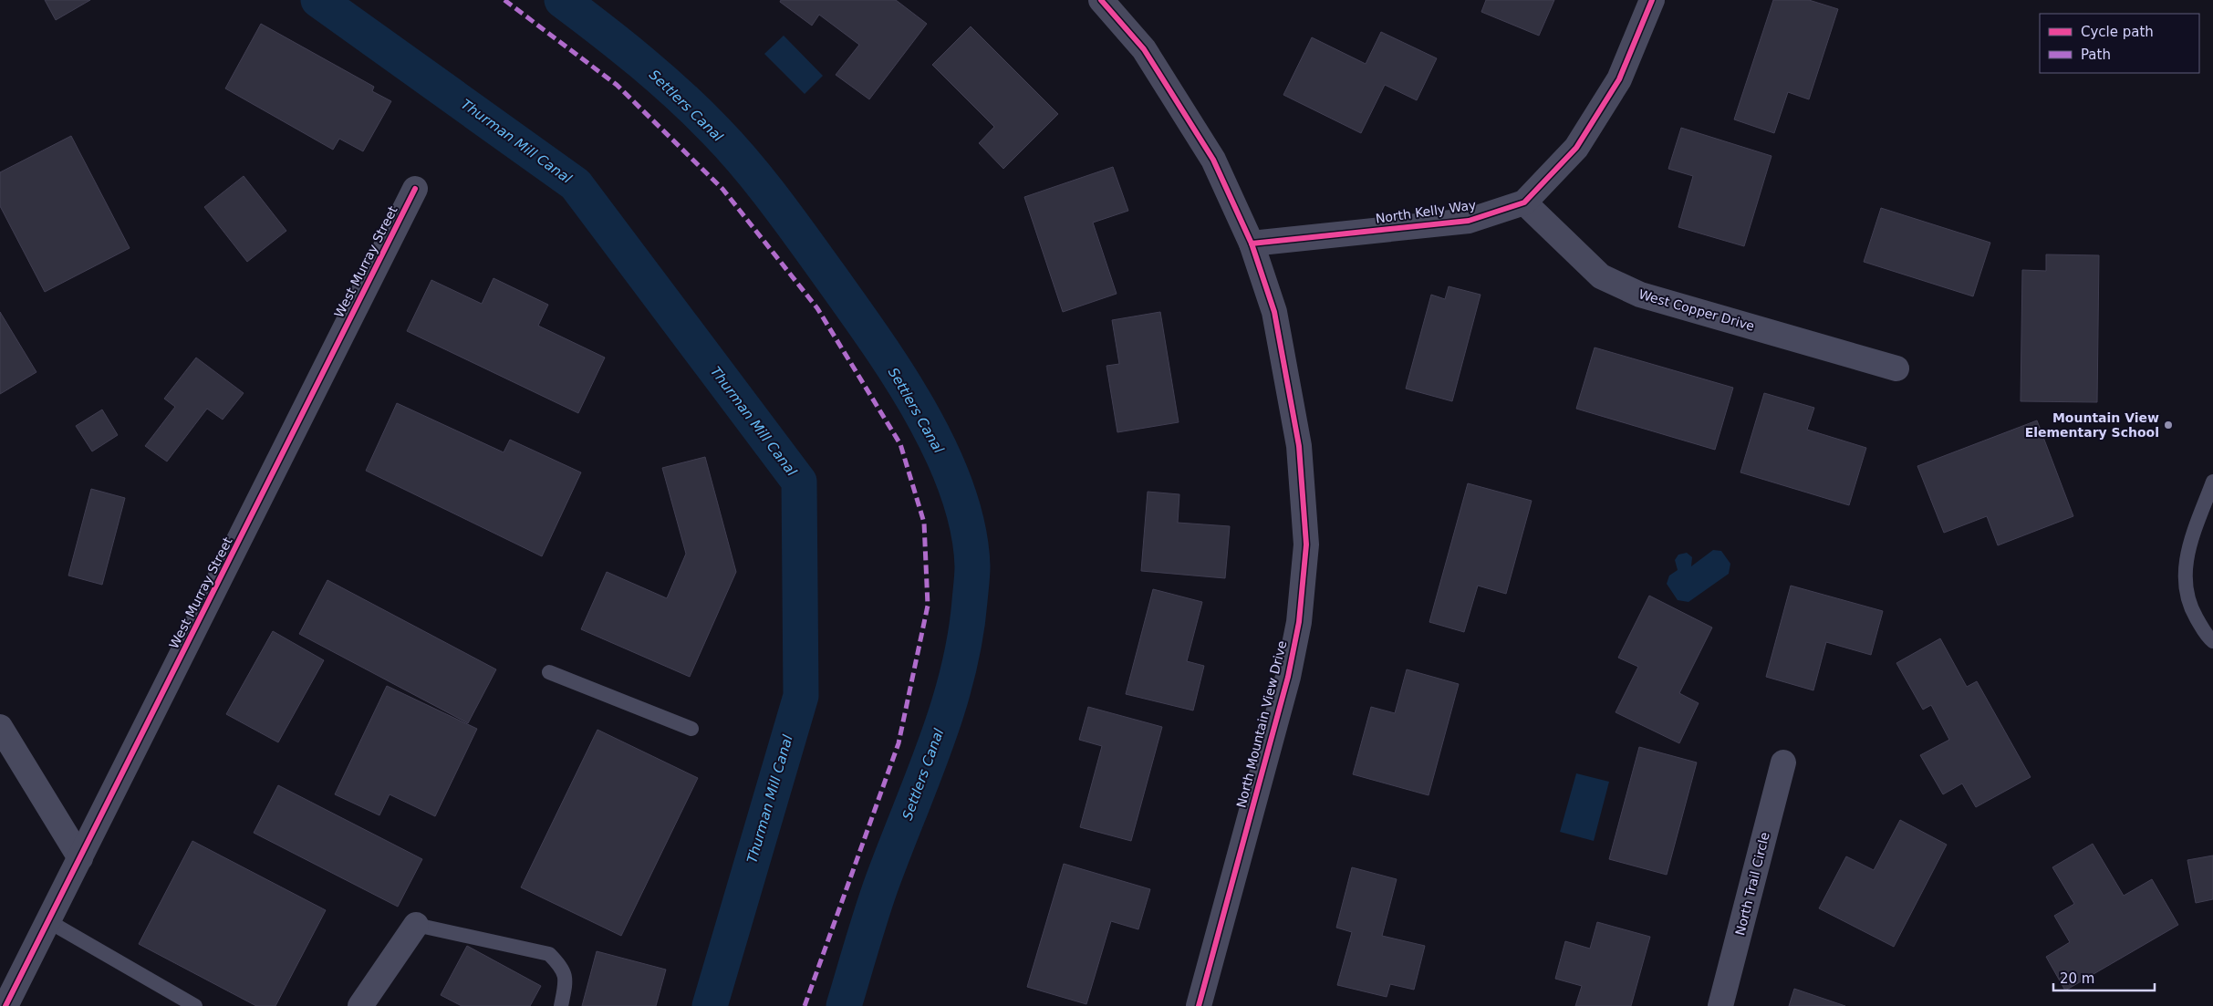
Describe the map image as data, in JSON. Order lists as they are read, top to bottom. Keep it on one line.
{"streets":{"street":["North Kelly Way","West Murray Street","West Copper Drive","North Mountain View Drive","North Trail Circle"]},"crossings":[["North Kelly Way","West Copper Drive"],["North Kelly Way","North Mountain View Drive"]],"water":["Settlers Canal","Thurman Mill Canal"],"places":["Mountain View Elementary School"],"legend":["Cycle path","Path"],"scale_bar":"20 m"}
